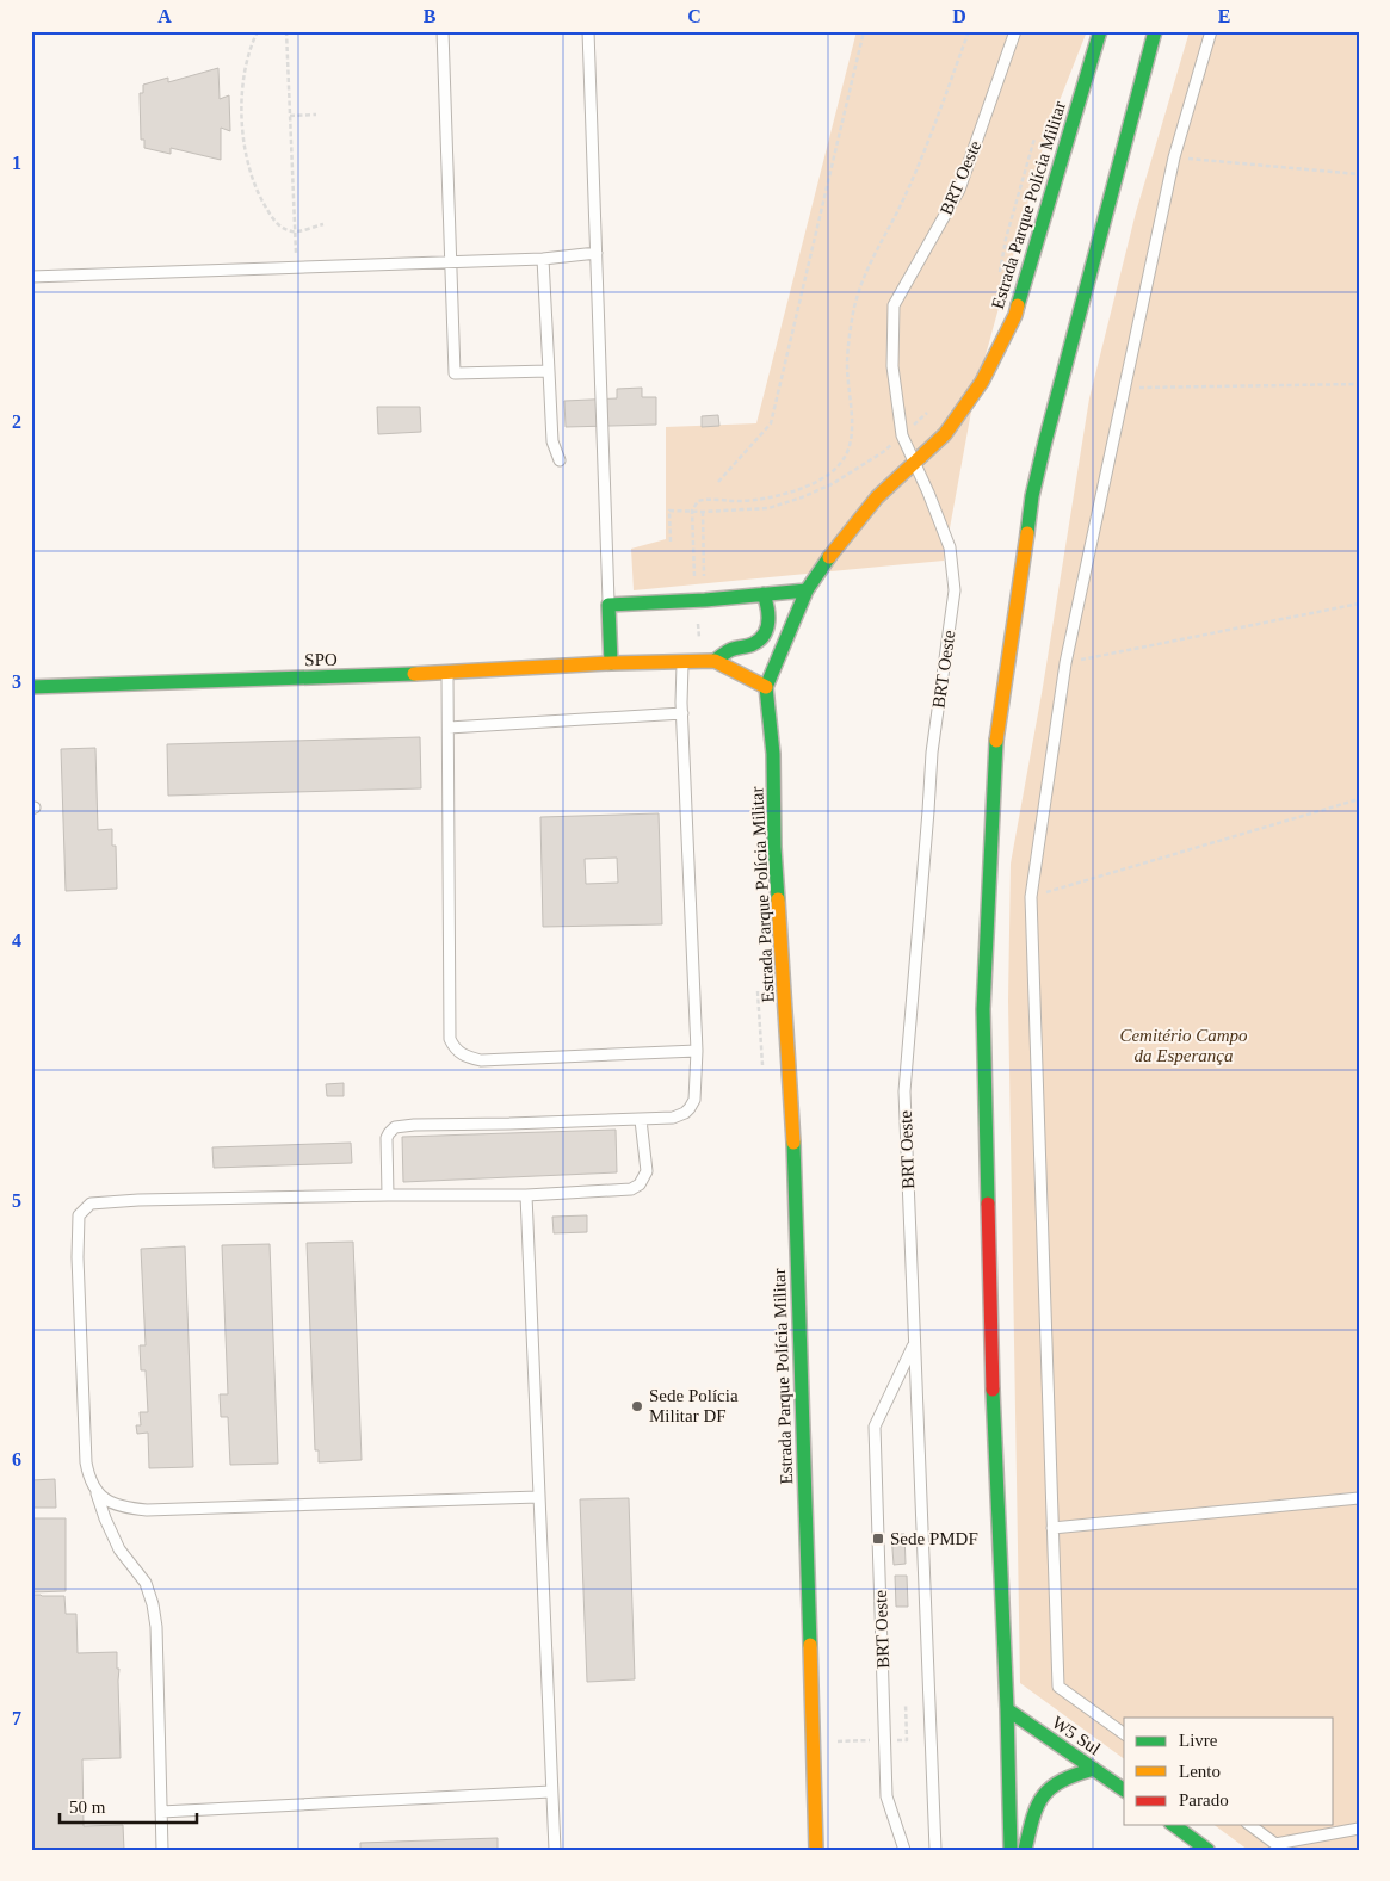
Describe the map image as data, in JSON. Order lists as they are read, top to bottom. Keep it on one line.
{"streets":{"main road":["Estrada Parque Polícia Militar","SPO","W5 Sul"],"lane":["BRT Oeste"]},"crossings":[["BRT Oeste","Estrada Parque Polícia Militar"]],"parks":["Cemitério Campo da Esperança"],"places":{"other":["Sede Polícia Militar DF"],"transit":["Sede PMDF"]},"legend":["Livre","Lento","Parado"],"scale_bar":"50 m","grid":{"columns":["A","B","C","D","E"],"rows":["1","2","3","4","5","6","7"]}}
